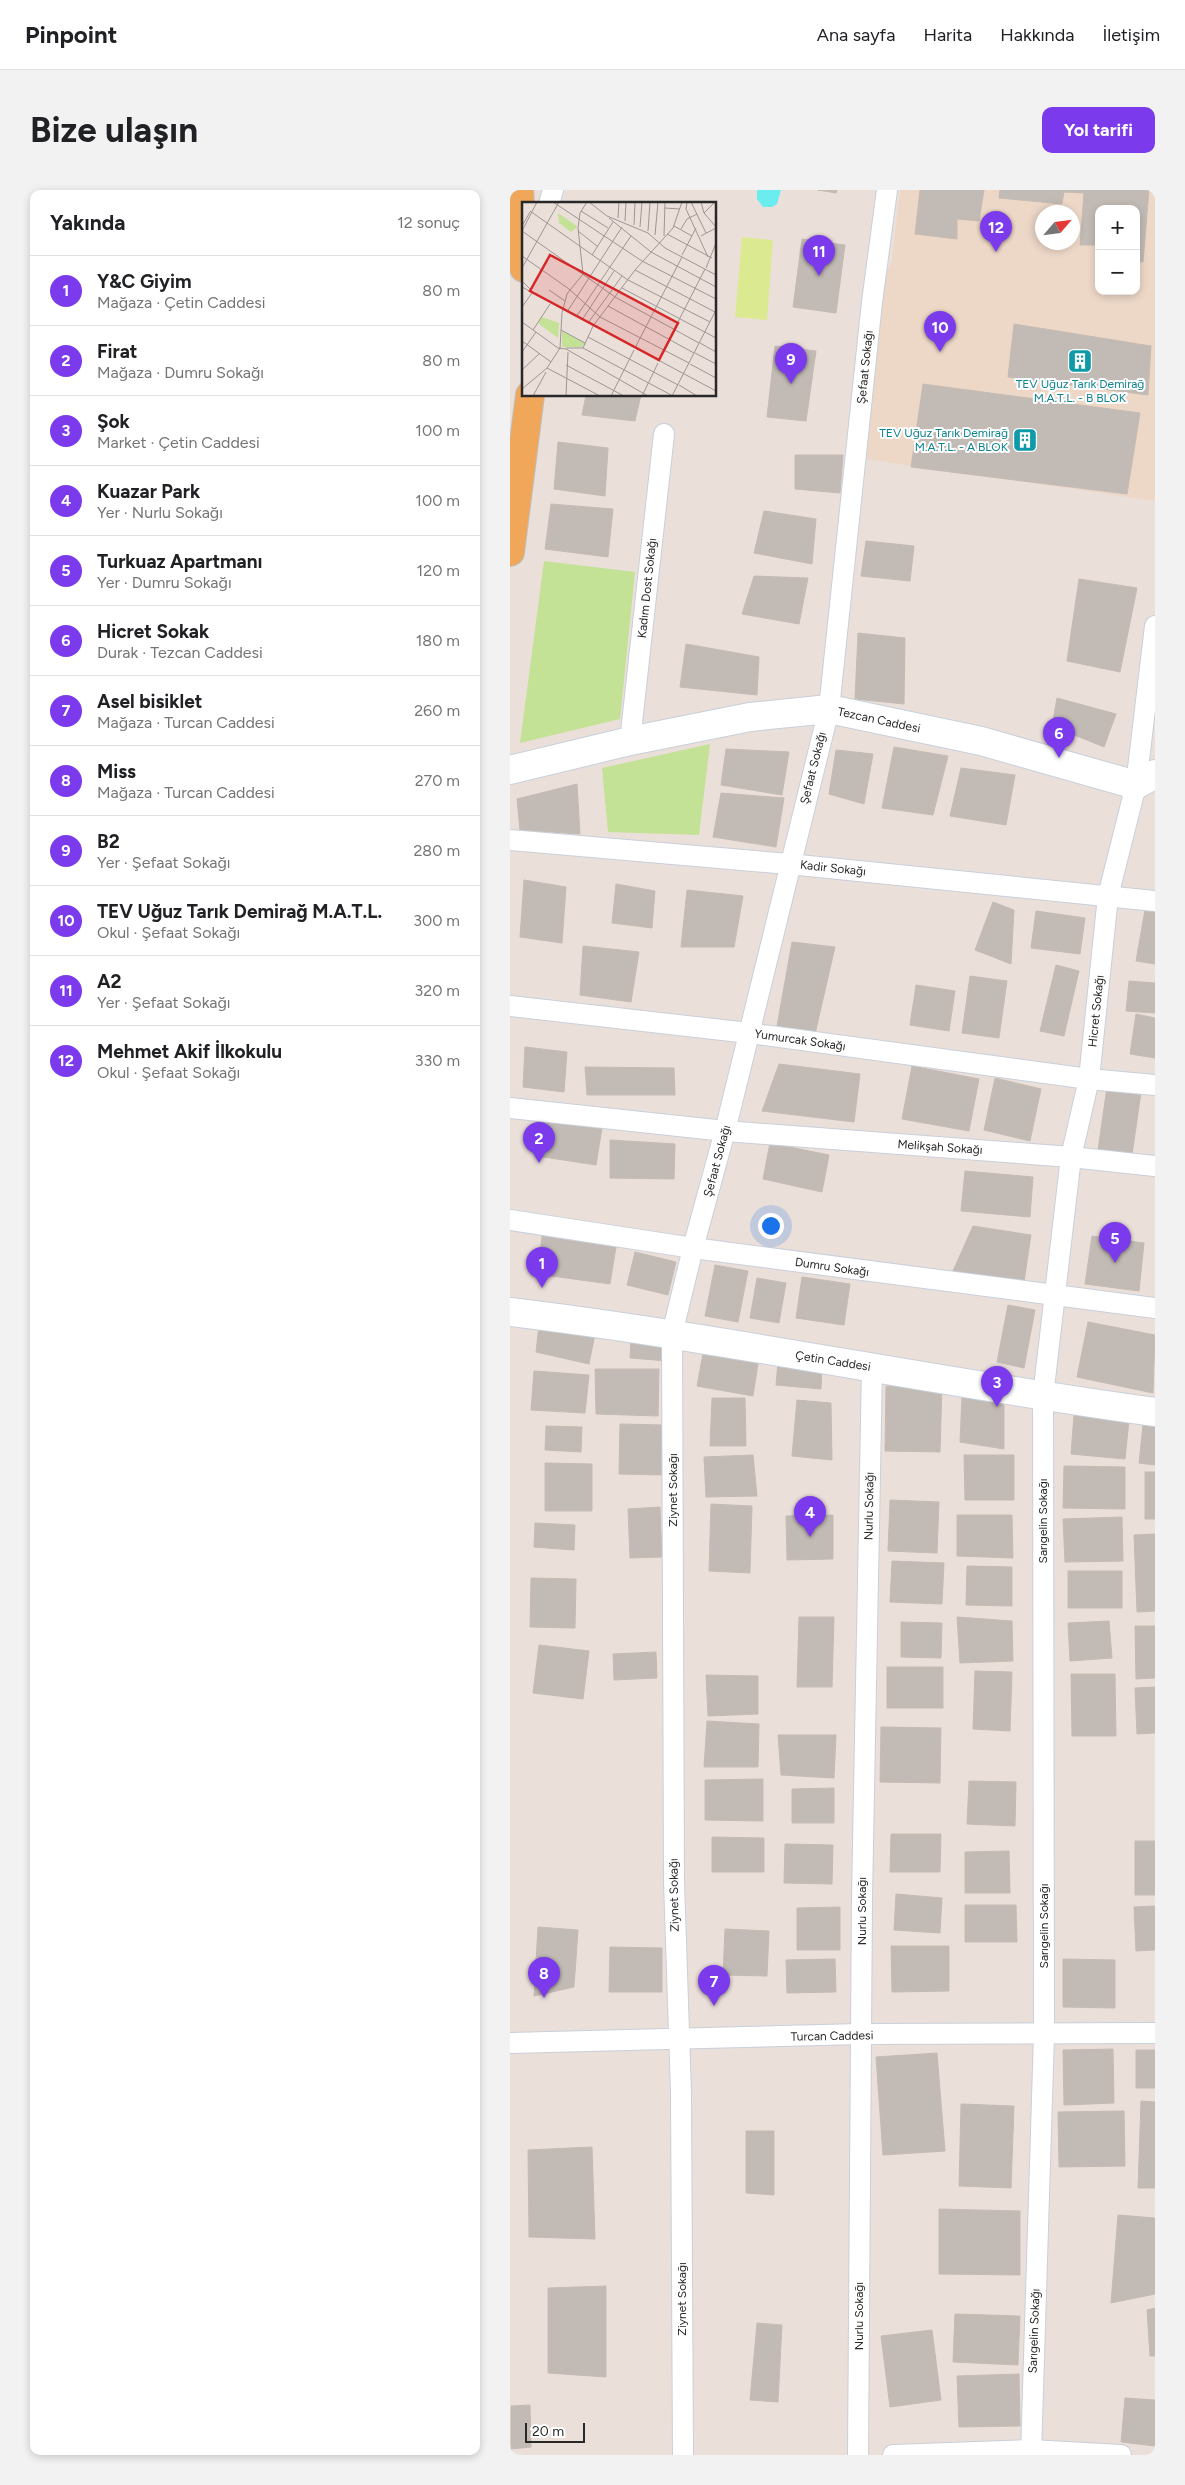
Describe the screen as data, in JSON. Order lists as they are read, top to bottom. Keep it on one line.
{"streets":{"street":["Şefaat Sokağı","Kadım Dost Sokağı","Tezcan Caddesi","Kadir Sokağı","Hicret Sokağı","Yumurcak Sokağı","Melikşah Sokağı","Dumru Sokağı","Çetin Caddesi","Ziynet Sokağı","Nurlu Sokağı","Sarıgelin Sokağı","Turcan Caddesi"]},"crossings":[["Şefaat Sokağı","Tezcan Caddesi"],["Şefaat Sokağı","Kadir Sokağı"],["Şefaat Sokağı","Yumurcak Sokağı"],["Şefaat Sokağı","Melikşah Sokağı"],["Şefaat Sokağı","Dumru Sokağı"],["Şefaat Sokağı","Çetin Caddesi"],["Şefaat Sokağı","Ziynet Sokağı"],["Kadım Dost Sokağı","Tezcan Caddesi"],["Tezcan Caddesi","Hicret Sokağı"],["Kadir Sokağı","Hicret Sokağı"],["Hicret Sokağı","Yumurcak Sokağı"],["Hicret Sokağı","Melikşah Sokağı"],["Hicret Sokağı","Dumru Sokağı"],["Hicret Sokağı","Çetin Caddesi"],["Hicret Sokağı","Sarıgelin Sokağı"],["Çetin Caddesi","Ziynet Sokağı"],["Çetin Caddesi","Nurlu Sokağı"],["Çetin Caddesi","Sarıgelin Sokağı"],["Ziynet Sokağı","Turcan Caddesi"],["Nurlu Sokağı","Turcan Caddesi"],["Sarıgelin Sokağı","Turcan Caddesi"]],"places":{"building":["TEV Uğuz Tarık Demirağ M.A.T.L. - B BLOK","TEV Uğuz Tarık Demirağ M.A.T.L. - A BLOK"]},"scale_bar":"20 m","north":"top right","page":{"header":"Pinpoint","nav":["Ana sayfa","Harita","Hakkında","İletişim"],"buttons":"Yol tarifi","title":"Bize ulaşın","heading":["Yakında","12 sonuç"],"map_buttons":["+","−"],"pins":["12","11","10","9","6","2","5","1","3","4","8","7"],"list":[{"mark":"1","name":"Y&C Giyim","note":"Mağaza · Çetin Caddesi","value":"80 m"},{"mark":"2","name":"Firat","note":"Mağaza · Dumru Sokağı","value":"80 m"},{"mark":"3","name":"Şok","note":"Market · Çetin Caddesi","value":"100 m"},{"mark":"4","name":"Kuazar Park","note":"Yer · Nurlu Sokağı","value":"100 m"},{"mark":"5","name":"Turkuaz Apartmanı","note":"Yer · Dumru Sokağı","value":"120 m"},{"mark":"6","name":"Hicret Sokak","note":"Durak · Tezcan Caddesi","value":"180 m"},{"mark":"7","name":"Asel bisiklet","note":"Mağaza · Turcan Caddesi","value":"260 m"},{"mark":"8","name":"Miss","note":"Mağaza · Turcan Caddesi","value":"270 m"},{"mark":"9","name":"B2","note":"Yer · Şefaat Sokağı","value":"280 m"},{"mark":"10","name":"TEV Uğuz Tarık Demirağ M.A.T.L.","note":"Okul · Şefaat Sokağı","value":"300 m"},{"mark":"11","name":"A2","note":"Yer · Şefaat Sokağı","value":"320 m"},{"mark":"12","name":"Mehmet Akif İlkokulu","note":"Okul · Şefaat Sokağı","value":"330 m"}],"scale":"20 m"}}
